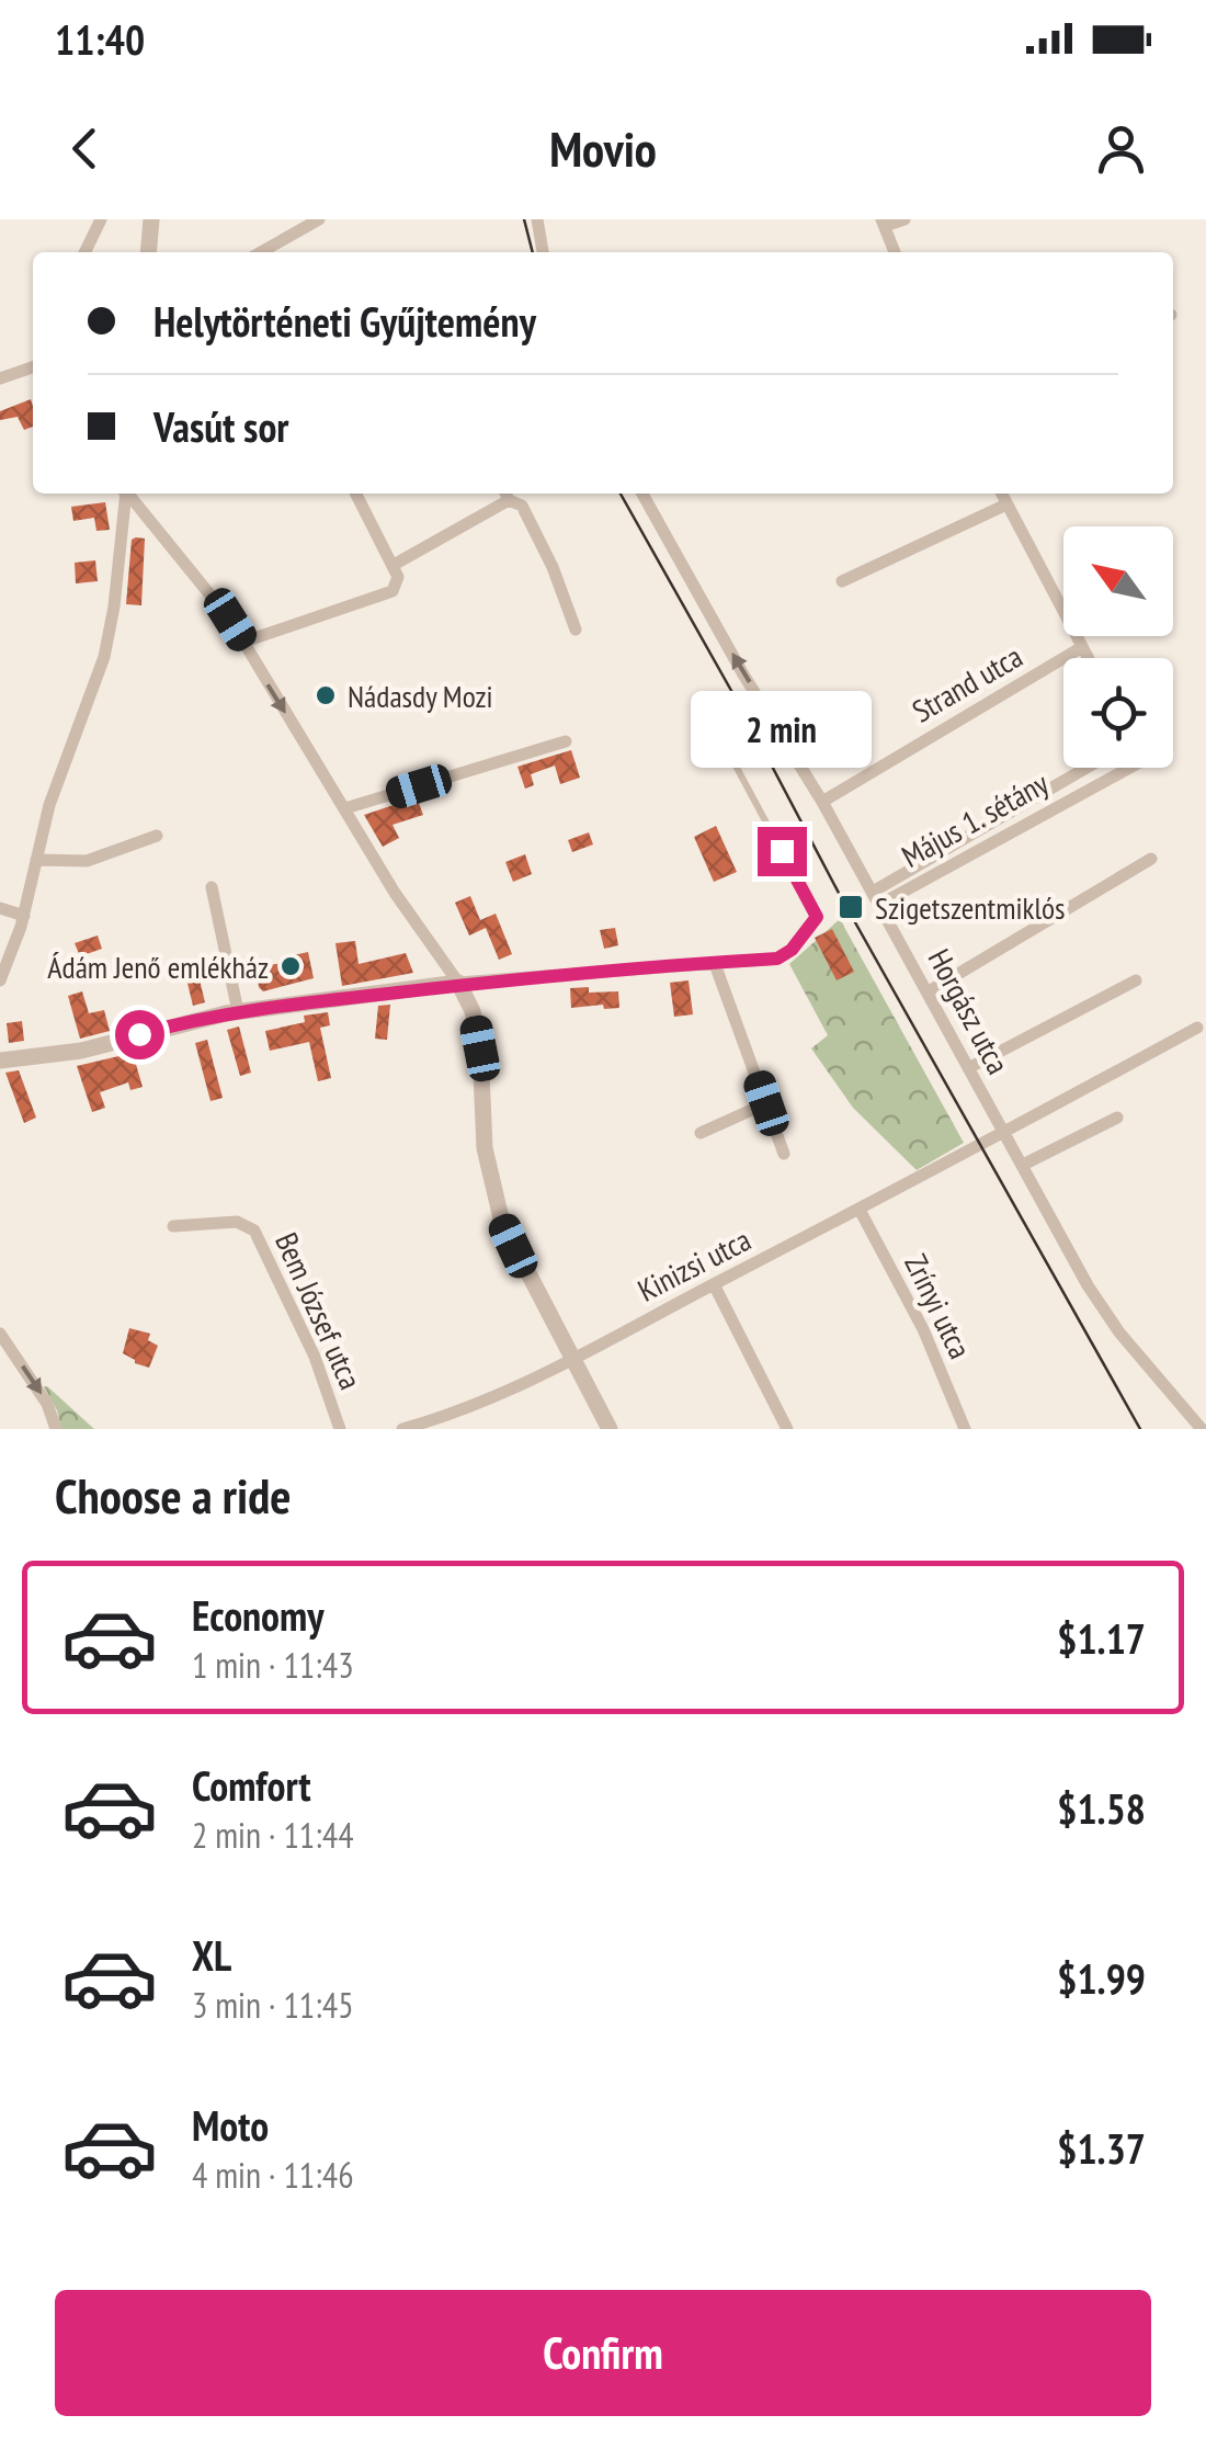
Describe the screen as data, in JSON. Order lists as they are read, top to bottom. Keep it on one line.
{"streets":{"street":["Strand utca","Május 1. sétány","Horgász utca","Kinizsi utca","Zrínyi utca","Bem József utca"]},"crossings":[["Strand utca","Horgász utca"],["Május 1. sétány","Horgász utca"],["Horgász utca","Kinizsi utca"],["Kinizsi utca","Zrínyi utca"]],"places":{"other":["Nádasdy Mozi","Ádám Jenő emlékház"],"transit":["Szigetszentmiklós"]},"north":"top left","page":{"status":"11:40","header":"Movio","banner":["Helytörténeti Gyűjtemény","Vasút sor"],"bubble":"2 min","heading":"Choose a ride","list":[{"name":"Economy","note":"1 min · 11:43","value":"$1.17"},{"name":"Comfort","note":"2 min · 11:44","value":"$1.58"},{"name":"XL","note":"3 min · 11:45","value":"$1.99"},{"name":"Moto","note":"4 min · 11:46","value":"$1.37"}],"buttons":"Confirm"}}
